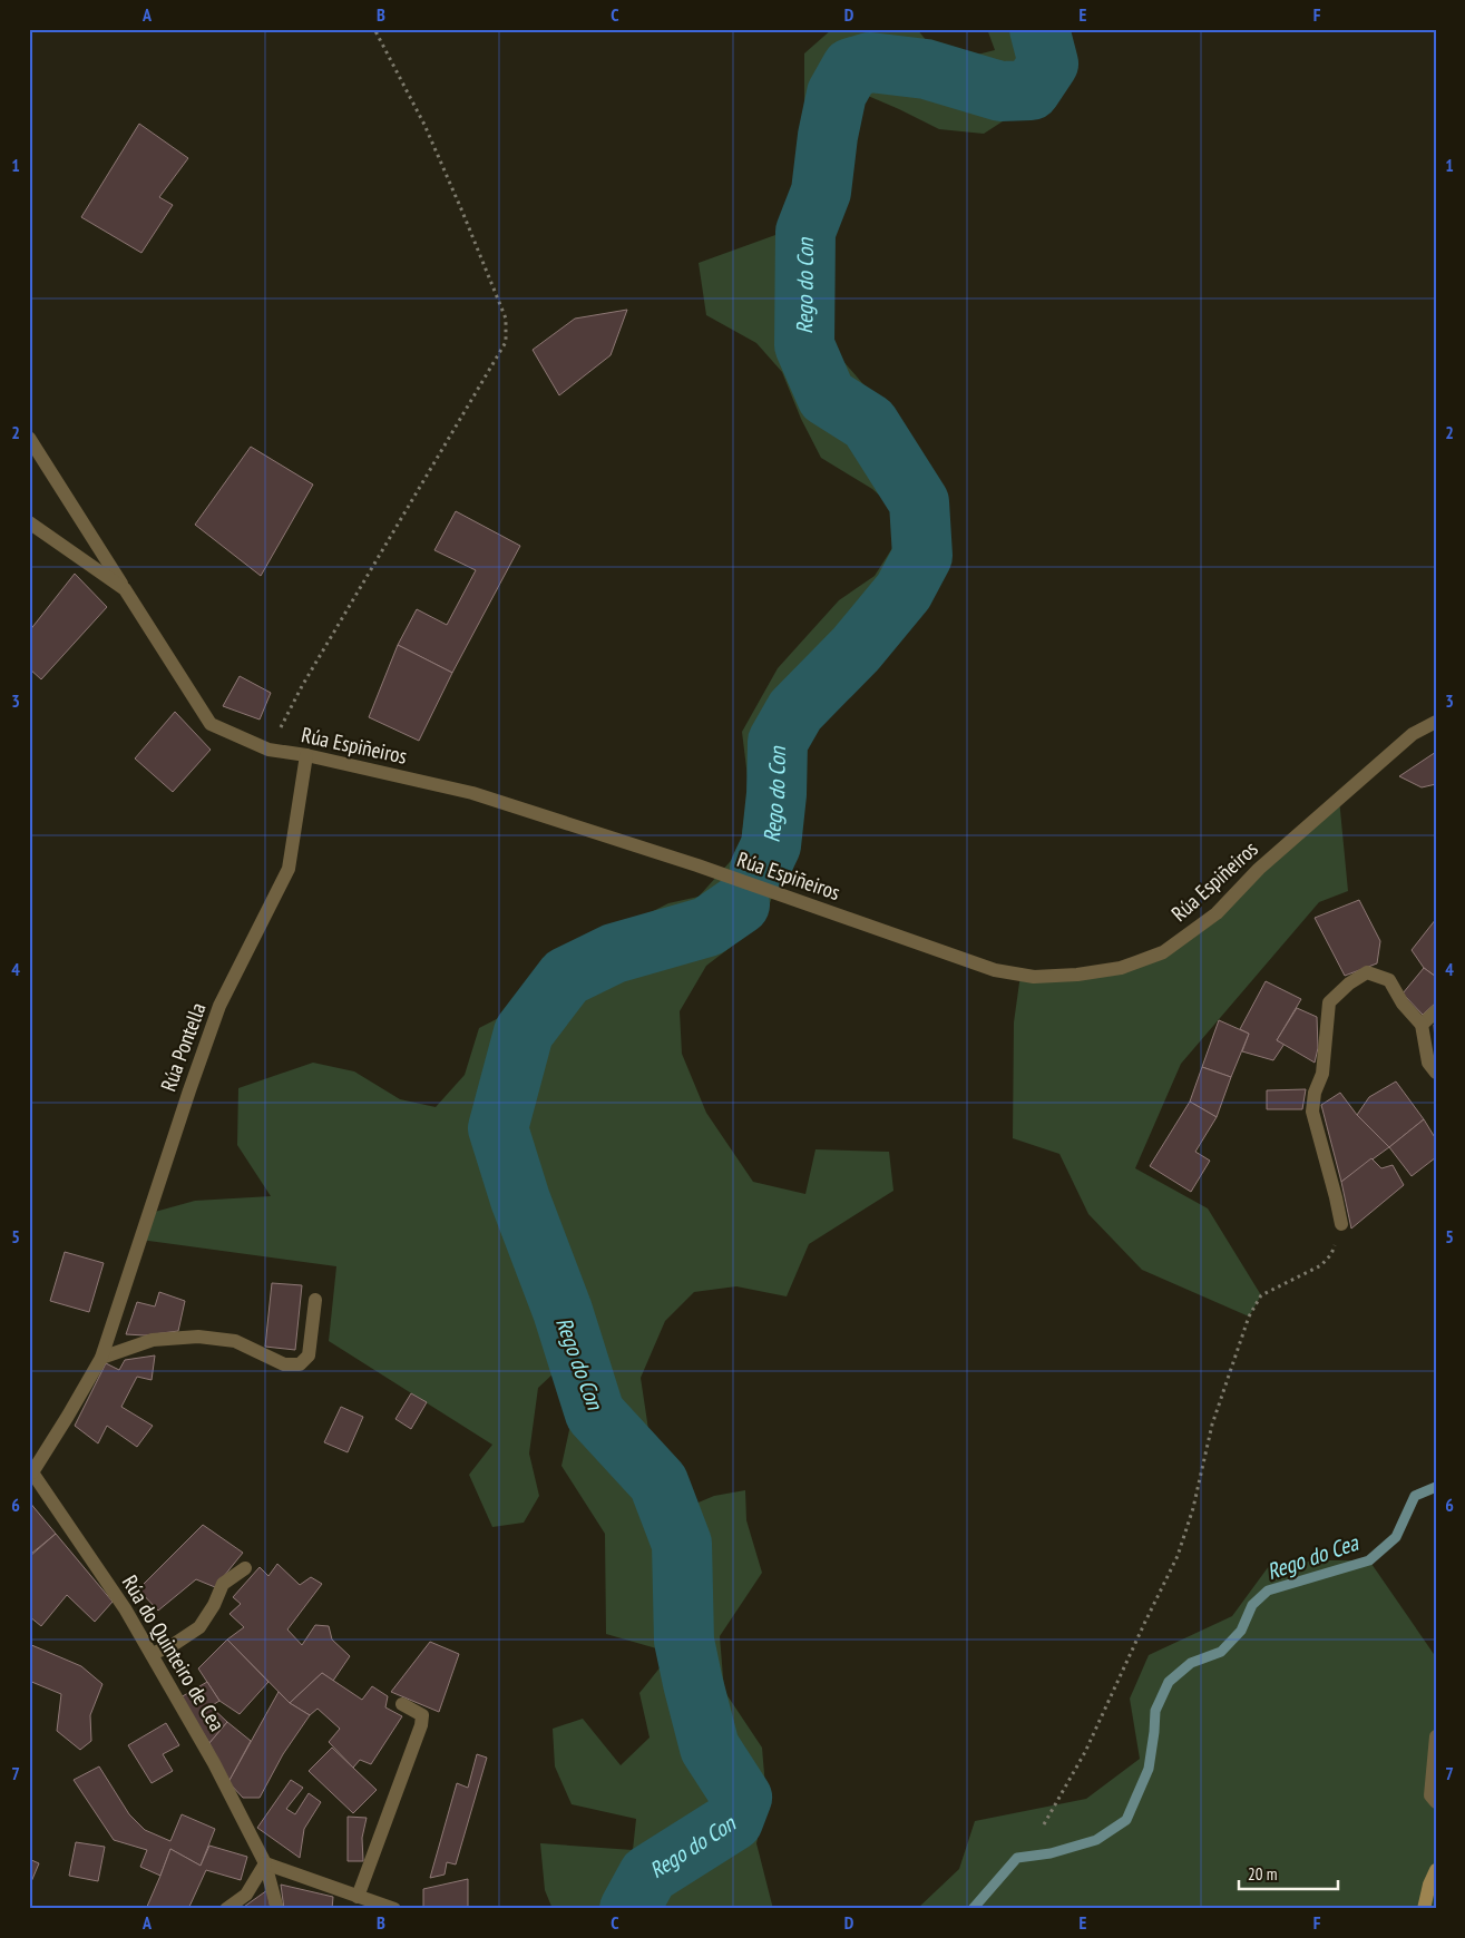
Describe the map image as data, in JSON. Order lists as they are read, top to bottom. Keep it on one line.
{"streets":{"street":["Rúa Espiñeiros","Rúa Pontella","Rúa do Quinteiro de Cea"]},"crossings":[["Rúa Espiñeiros","Rúa Pontella"],["Rúa Pontella","Rúa do Quinteiro de Cea"]],"water":["Rego do Con","Rego do Cea"],"scale_bar":"20 m","grid":{"columns":["A","B","C","D","E","F"],"rows":["1","2","3","4","5","6","7"]}}
